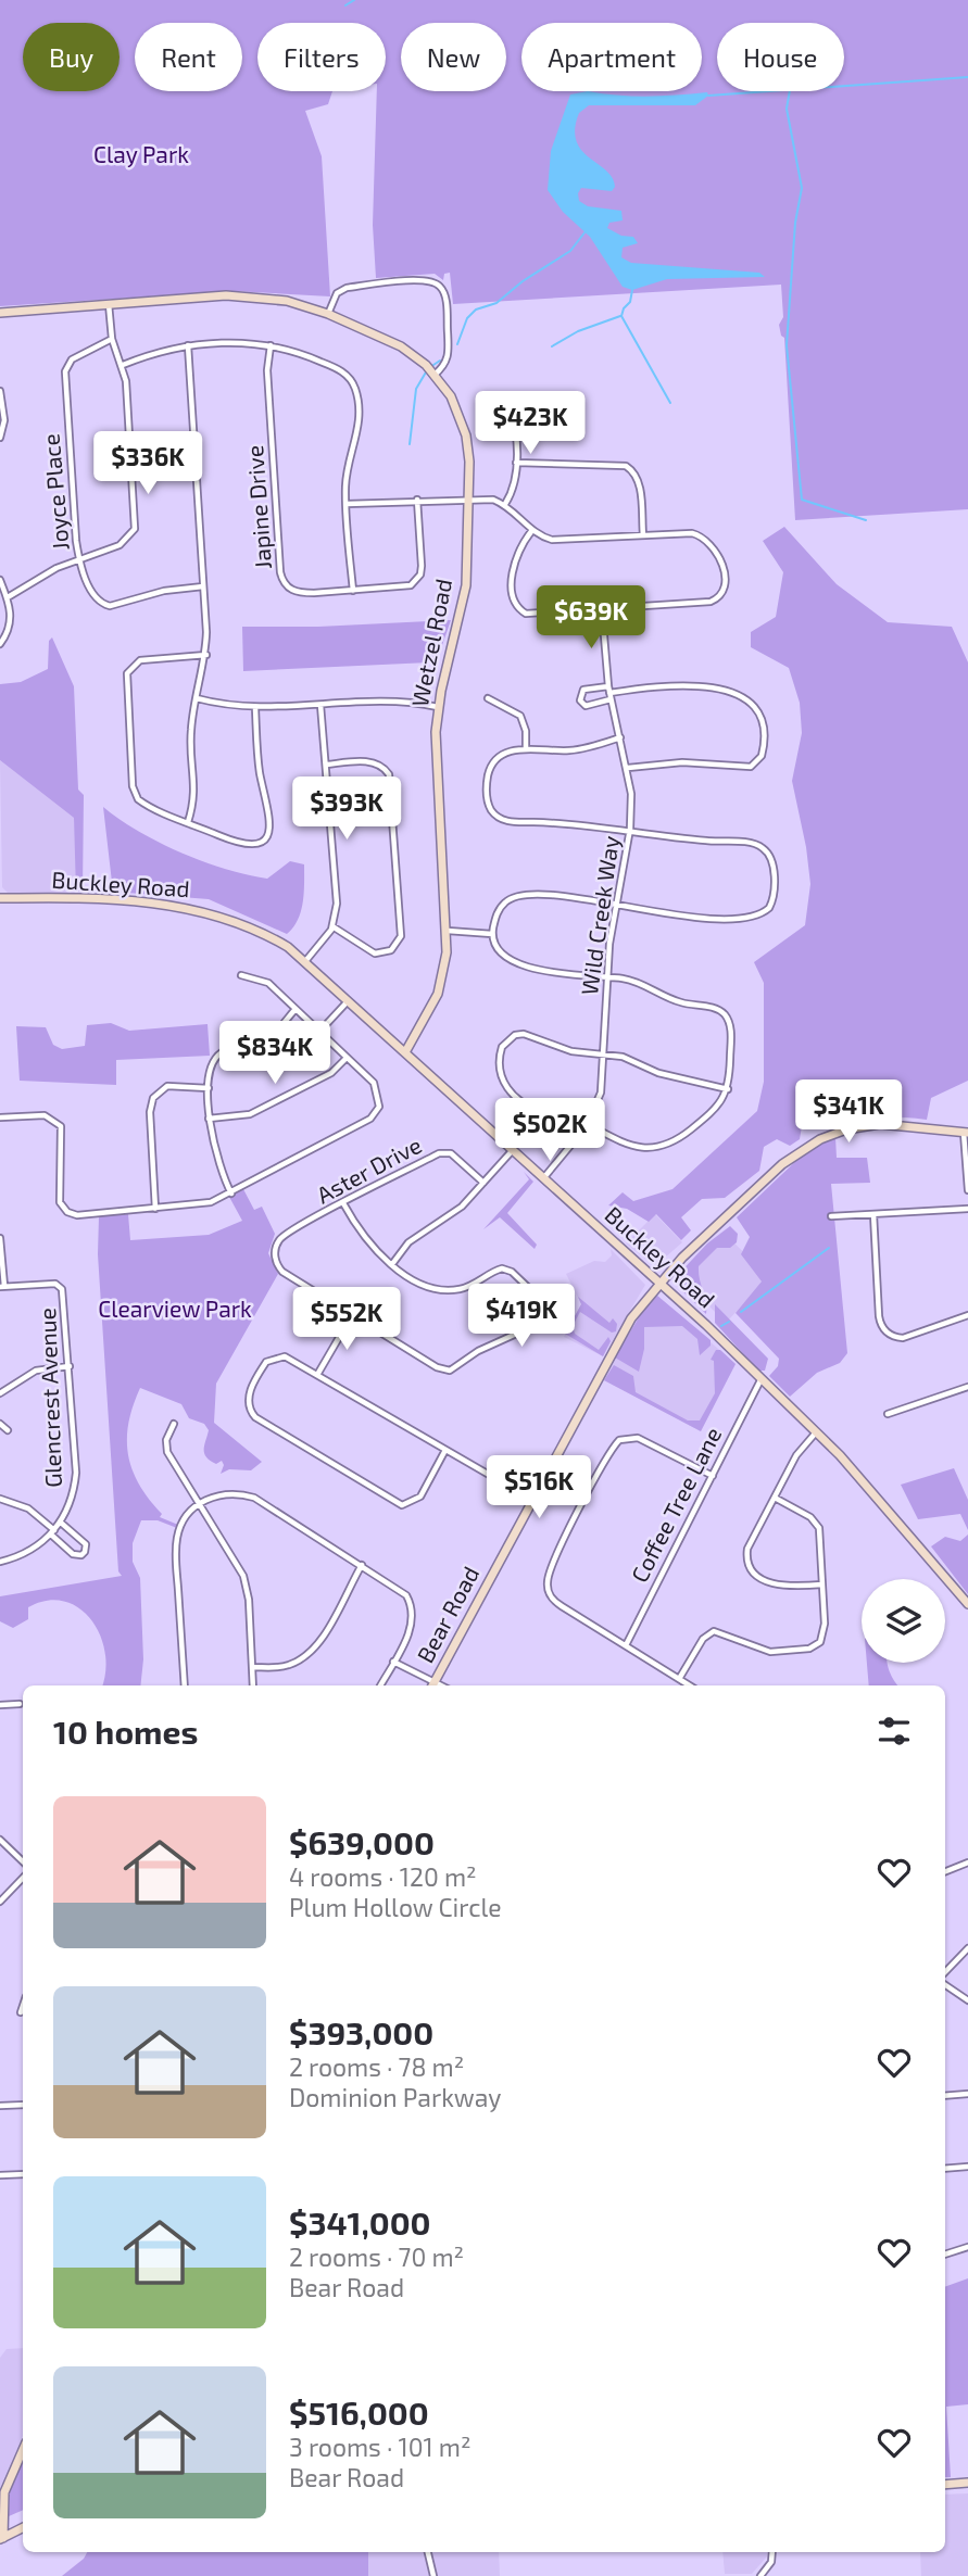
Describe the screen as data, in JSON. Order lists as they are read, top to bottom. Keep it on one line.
{"streets":{"street":["Joyce Place","Japine Drive","Wetzel Road","Buckley Road","Wild Creek Way","Aster Drive","Glencrest Avenue","Coffee Tree Lane","Bear Road"]},"crossings":[["Wetzel Road","Buckley Road"],["Buckley Road","Wild Creek Way"],["Buckley Road","Coffee Tree Lane"],["Buckley Road","Bear Road"]],"parks":["Clay Park","Clearview Park"],"page":{"chip":["Buy","Rent","Filters","New","Apartment","House"],"price":["$423K","$336K","$639K","$393K","$834K","$341K","$502K","$419K","$552K","$516K"],"heading":"10 homes","list":[{"name":"$639,000","note":"4 rooms · 120 m² · Plum Hollow Circle"},{"name":"$393,000","note":"2 rooms · 78 m² · Dominion Parkway"},{"name":"$341,000","note":"2 rooms · 70 m² · Bear Road"},{"name":"$516,000","note":"3 rooms · 101 m² · Bear Road"}]}}
